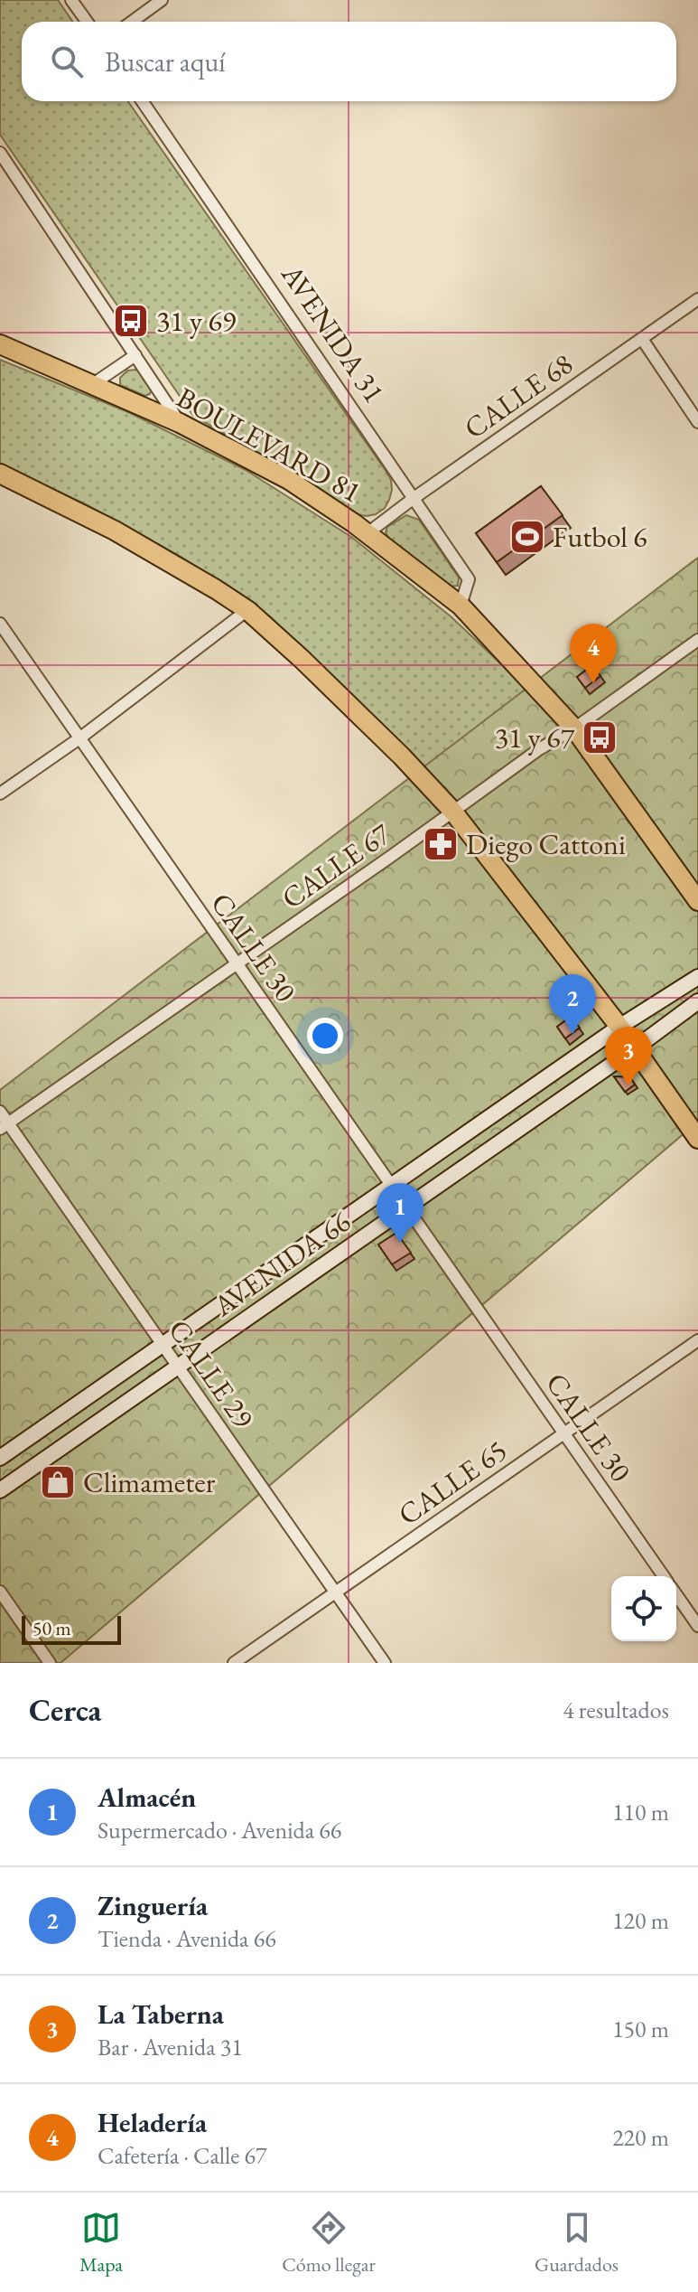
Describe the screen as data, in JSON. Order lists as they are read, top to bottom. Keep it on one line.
{"streets":{"highway":["BOULEVARD 81"],"main road":["AVENIDA 66"],"street":["AVENIDA 31","CALLE 68","CALLE 67","CALLE 30","CALLE 29","CALLE 65"]},"crossings":[["AVENIDA 31","CALLE 68"],["AVENIDA 31","BOULEVARD 81"],["CALLE 68","BOULEVARD 81"],["BOULEVARD 81","CALLE 67"],["CALLE 67","CALLE 30"],["CALLE 67","CALLE 29"],["CALLE 30","AVENIDA 66"],["CALLE 30","CALLE 65"],["AVENIDA 66","CALLE 29"],["CALLE 29","CALLE 65"]],"places":{"bus stop":["31 y 69","31 y 67"],"sports":["Futbol 6"],"pharmacy":["Diego Cattoni"],"shop":["Climameter"]},"scale_bar":"50 m","page":{"search":"Buscar aquí","pins":["4","2","3","1"],"scale":"50 m","heading":["Cerca","4 resultados"],"list":[{"mark":"1","name":"Almacén","note":"Supermercado · Avenida 66","value":"110 m"},{"mark":"2","name":"Zinguería","note":"Tienda · Avenida 66","value":"120 m"},{"mark":"3","name":"La Taberna","note":"Bar · Avenida 31","value":"150 m"},{"mark":"4","name":"Heladería","note":"Cafetería · Calle 67","value":"220 m"}],"nav":["Mapa","Cómo llegar","Guardados"]}}
